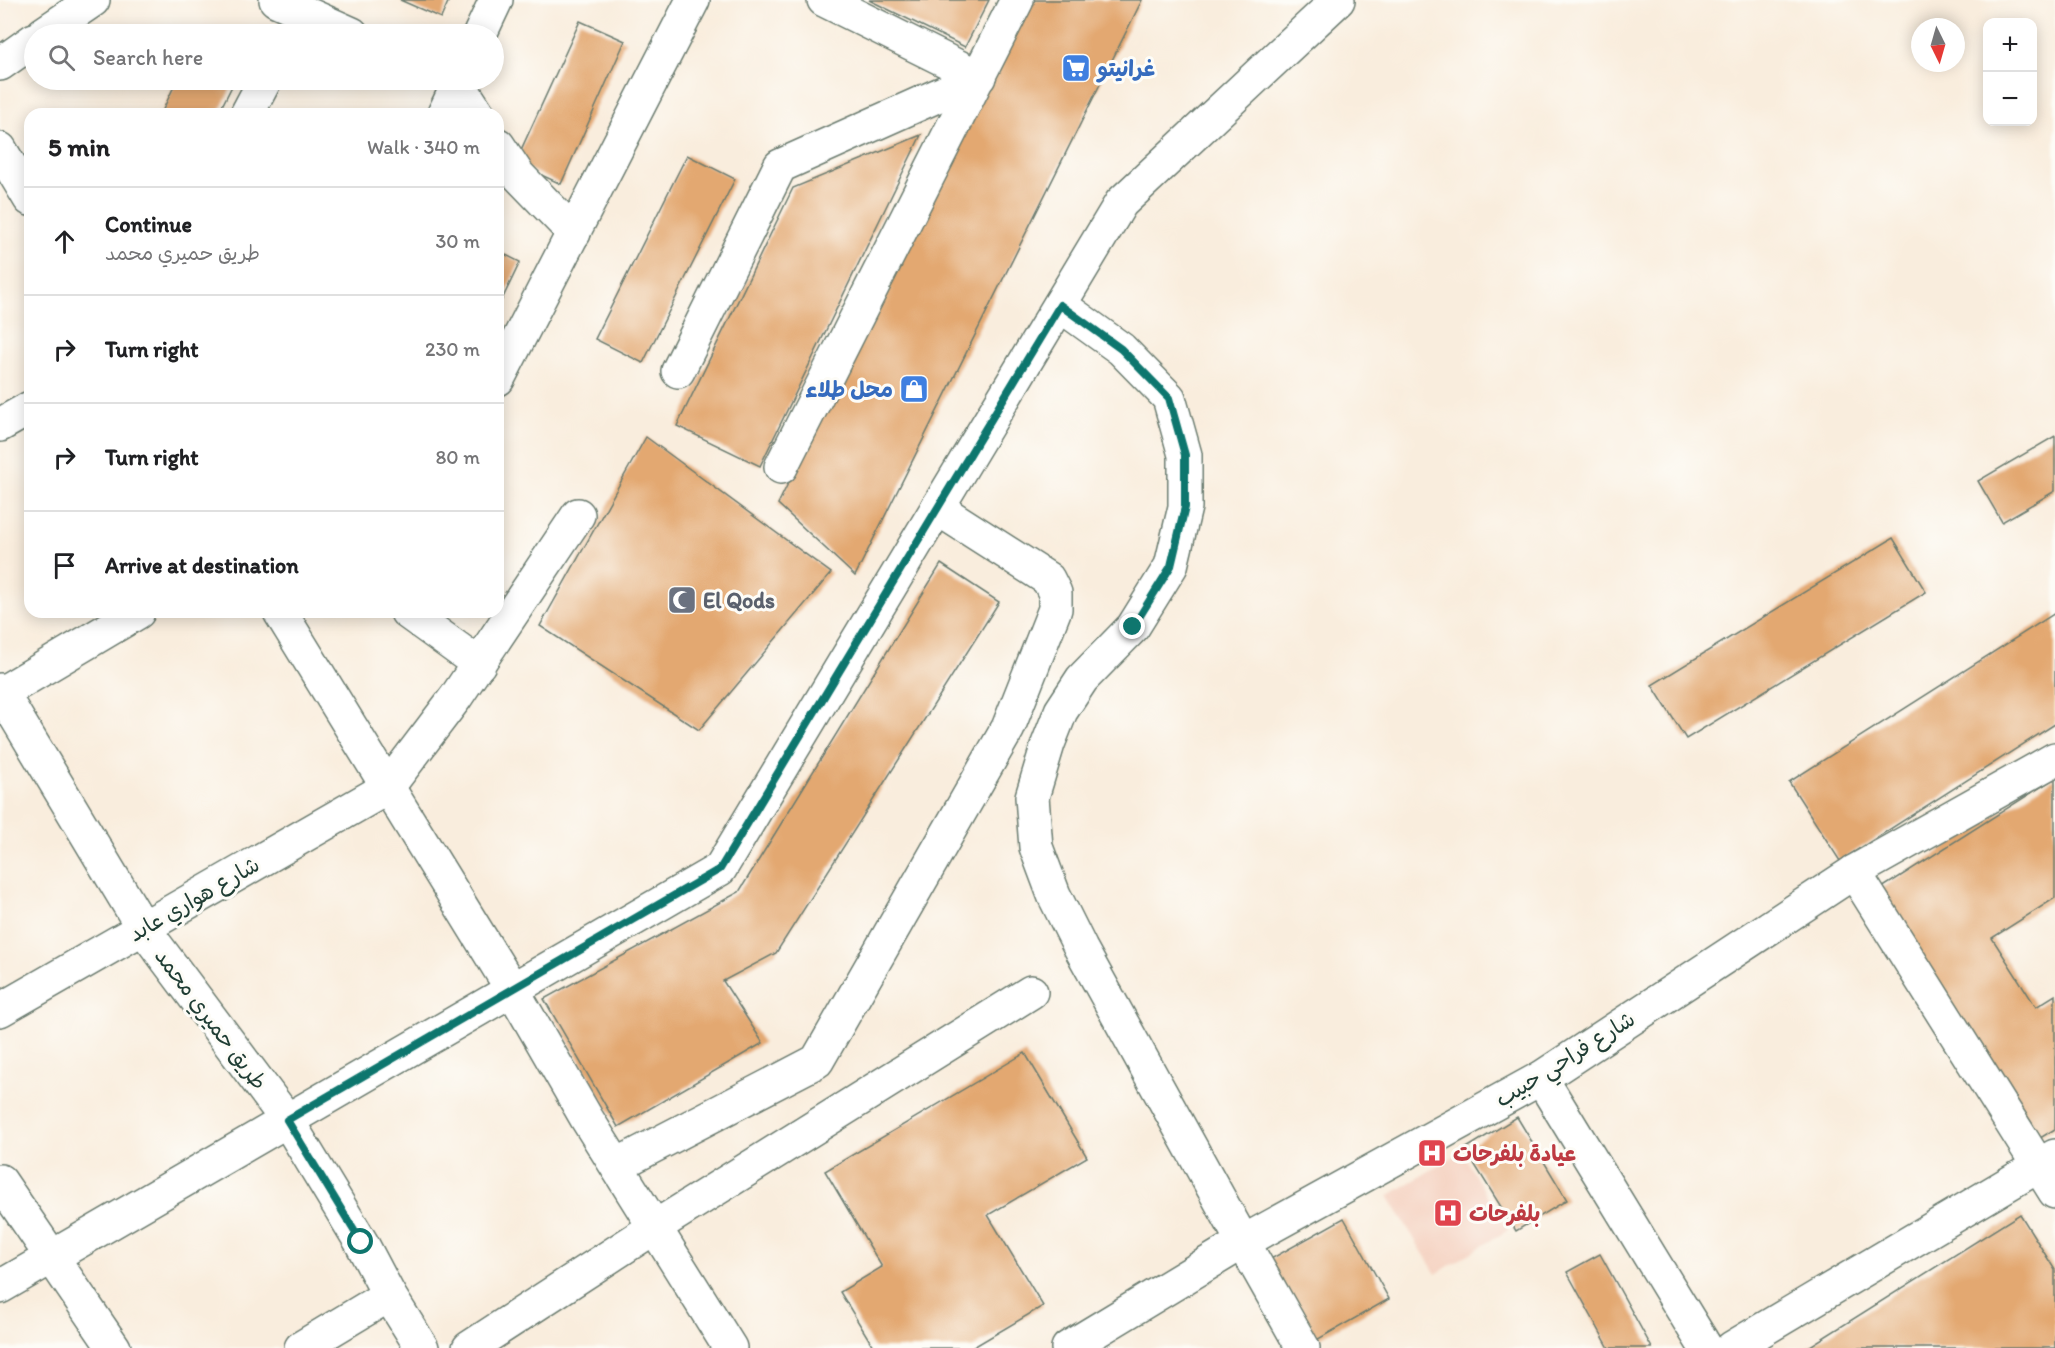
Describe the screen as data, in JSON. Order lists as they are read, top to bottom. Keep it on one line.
{"streets":{"street":["شارع هواري عابد","طريق حميري محمد","شارع فراحي حبيب"]},"crossings":[["شارع هواري عابد","طريق حميري محمد"]],"places":{"supermarket":["غرانيتو"],"shop":["محل طلاء"],"mosque":["El Qods"],"hospital":["عيادة بلفرحات","بلفرحات"]},"north":"bottom","page":{"map_buttons":["+","−"],"search":"Search here","heading":["5 min","Walk · 340 m"],"list":[["Continue","طريق حميري محمد","30 m"],["Turn right","230 m"],["Turn right","80 m"],"Arrive at destination"]}}
